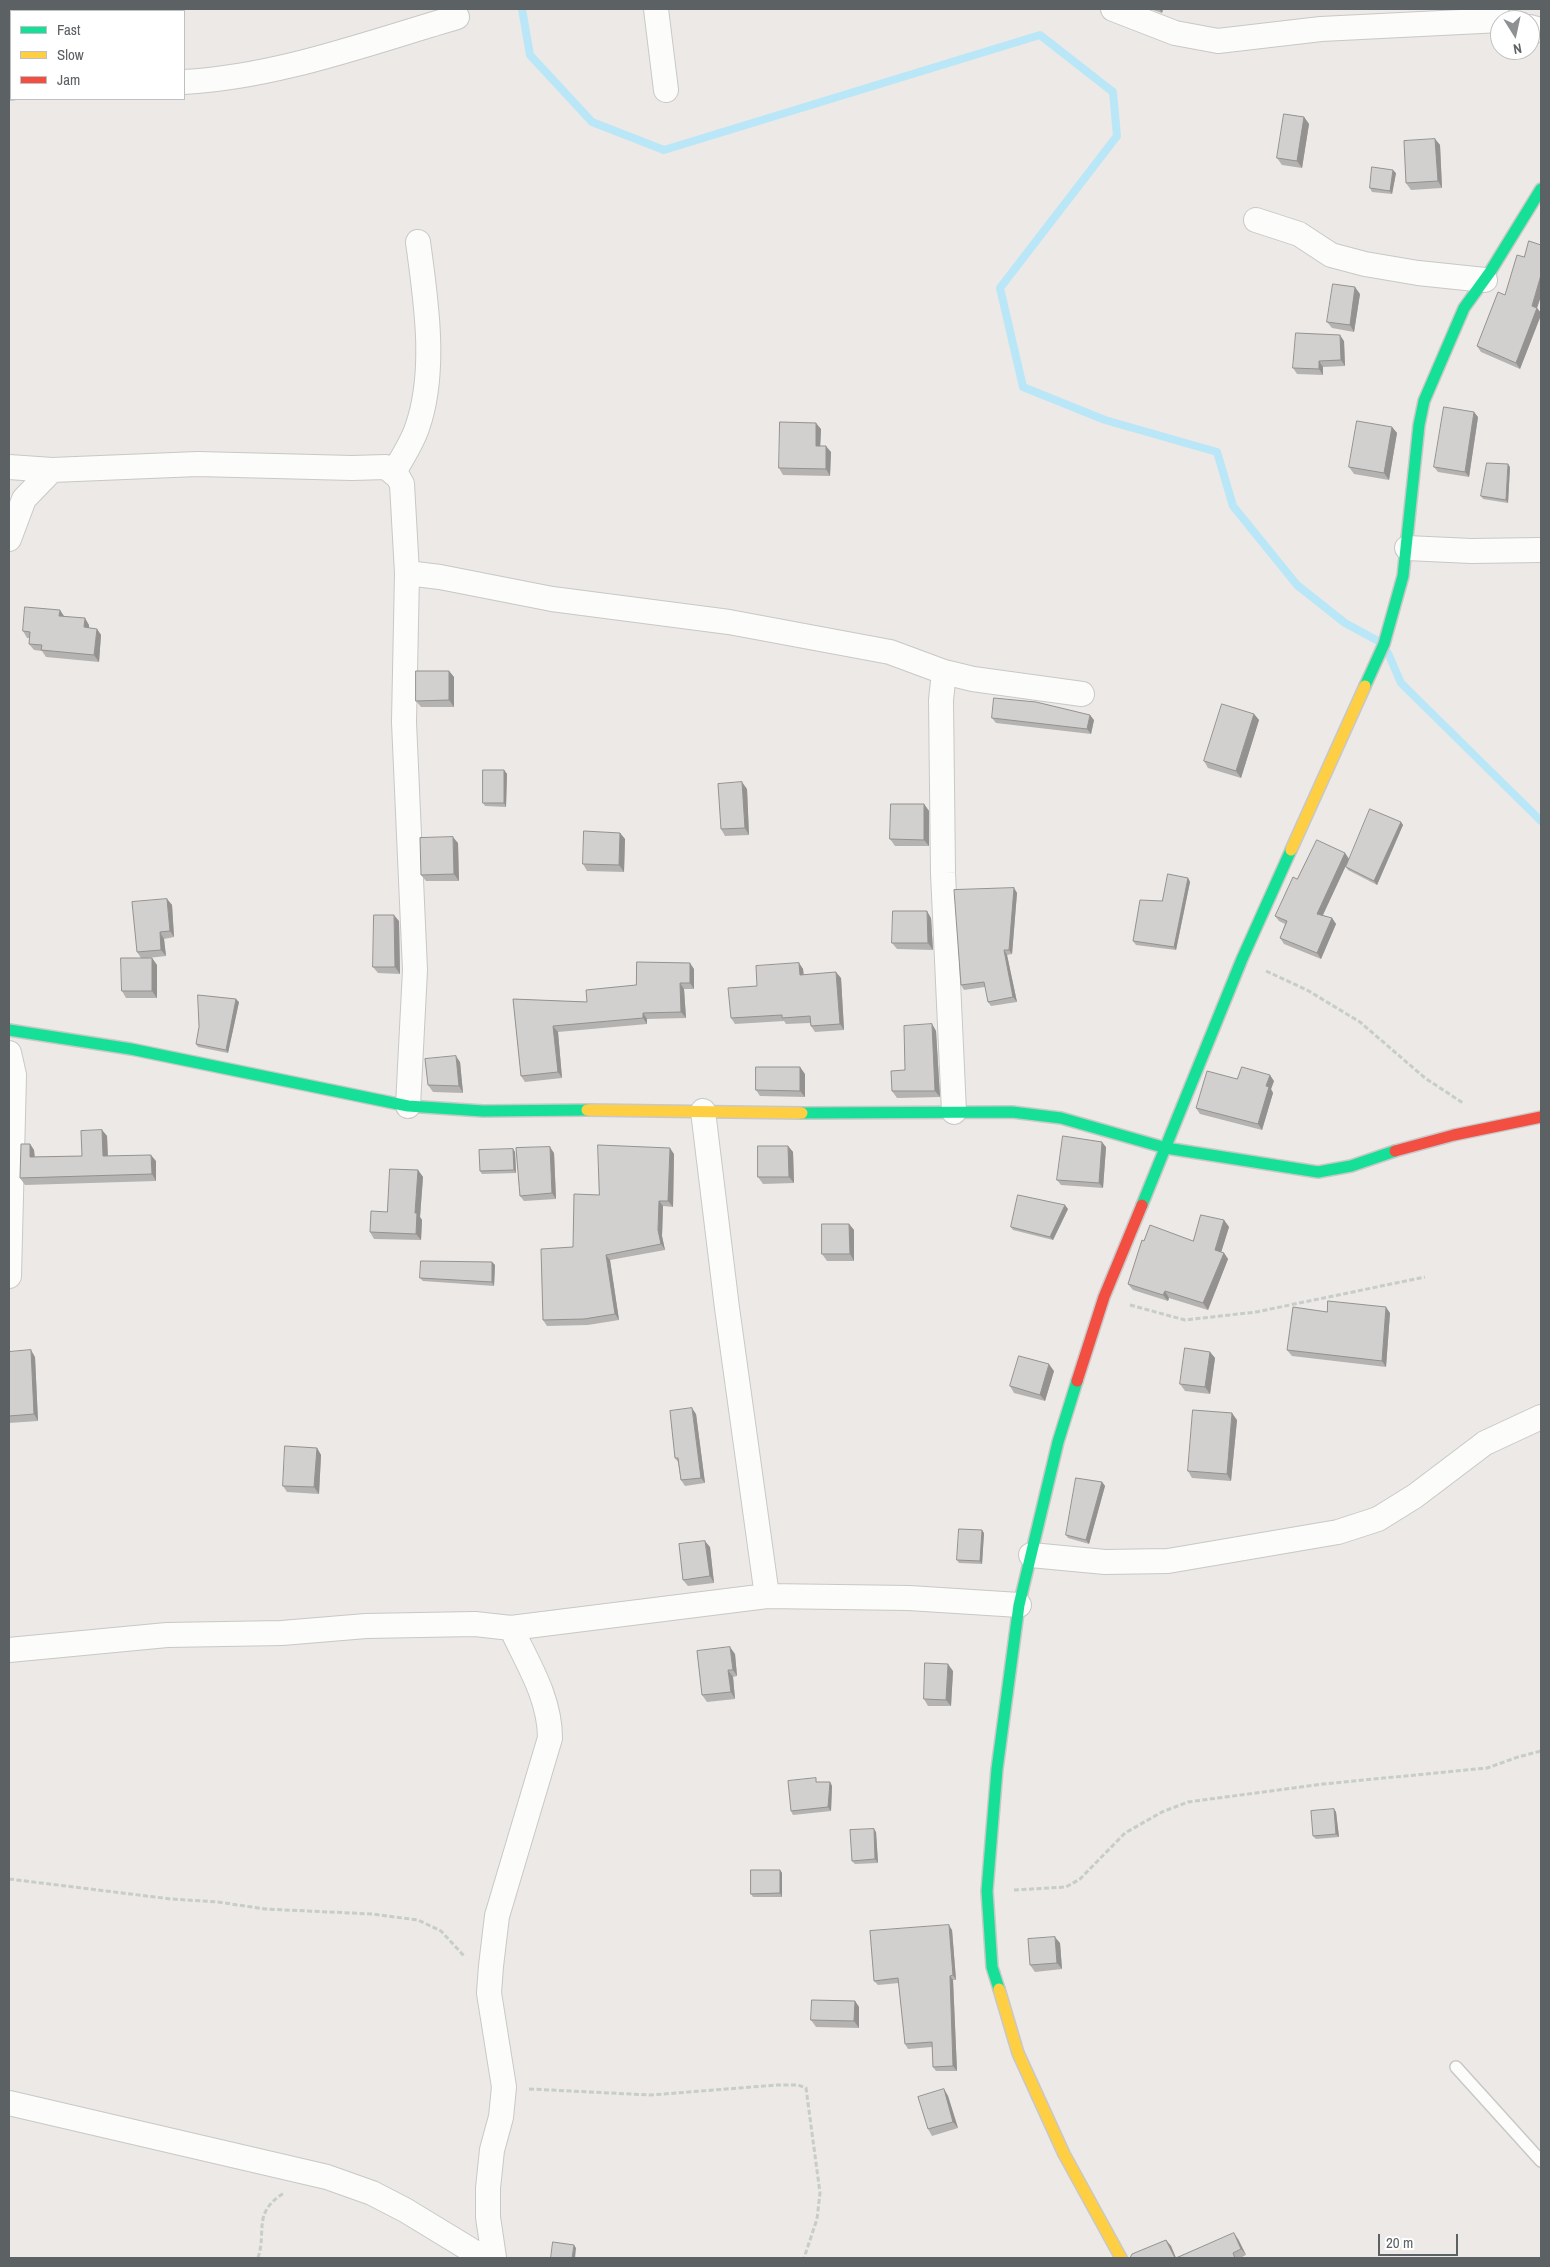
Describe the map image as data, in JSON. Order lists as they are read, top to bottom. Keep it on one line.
{"legend":["Fast","Slow","Jam"],"scale_bar":"20 m","north":"bottom"}
